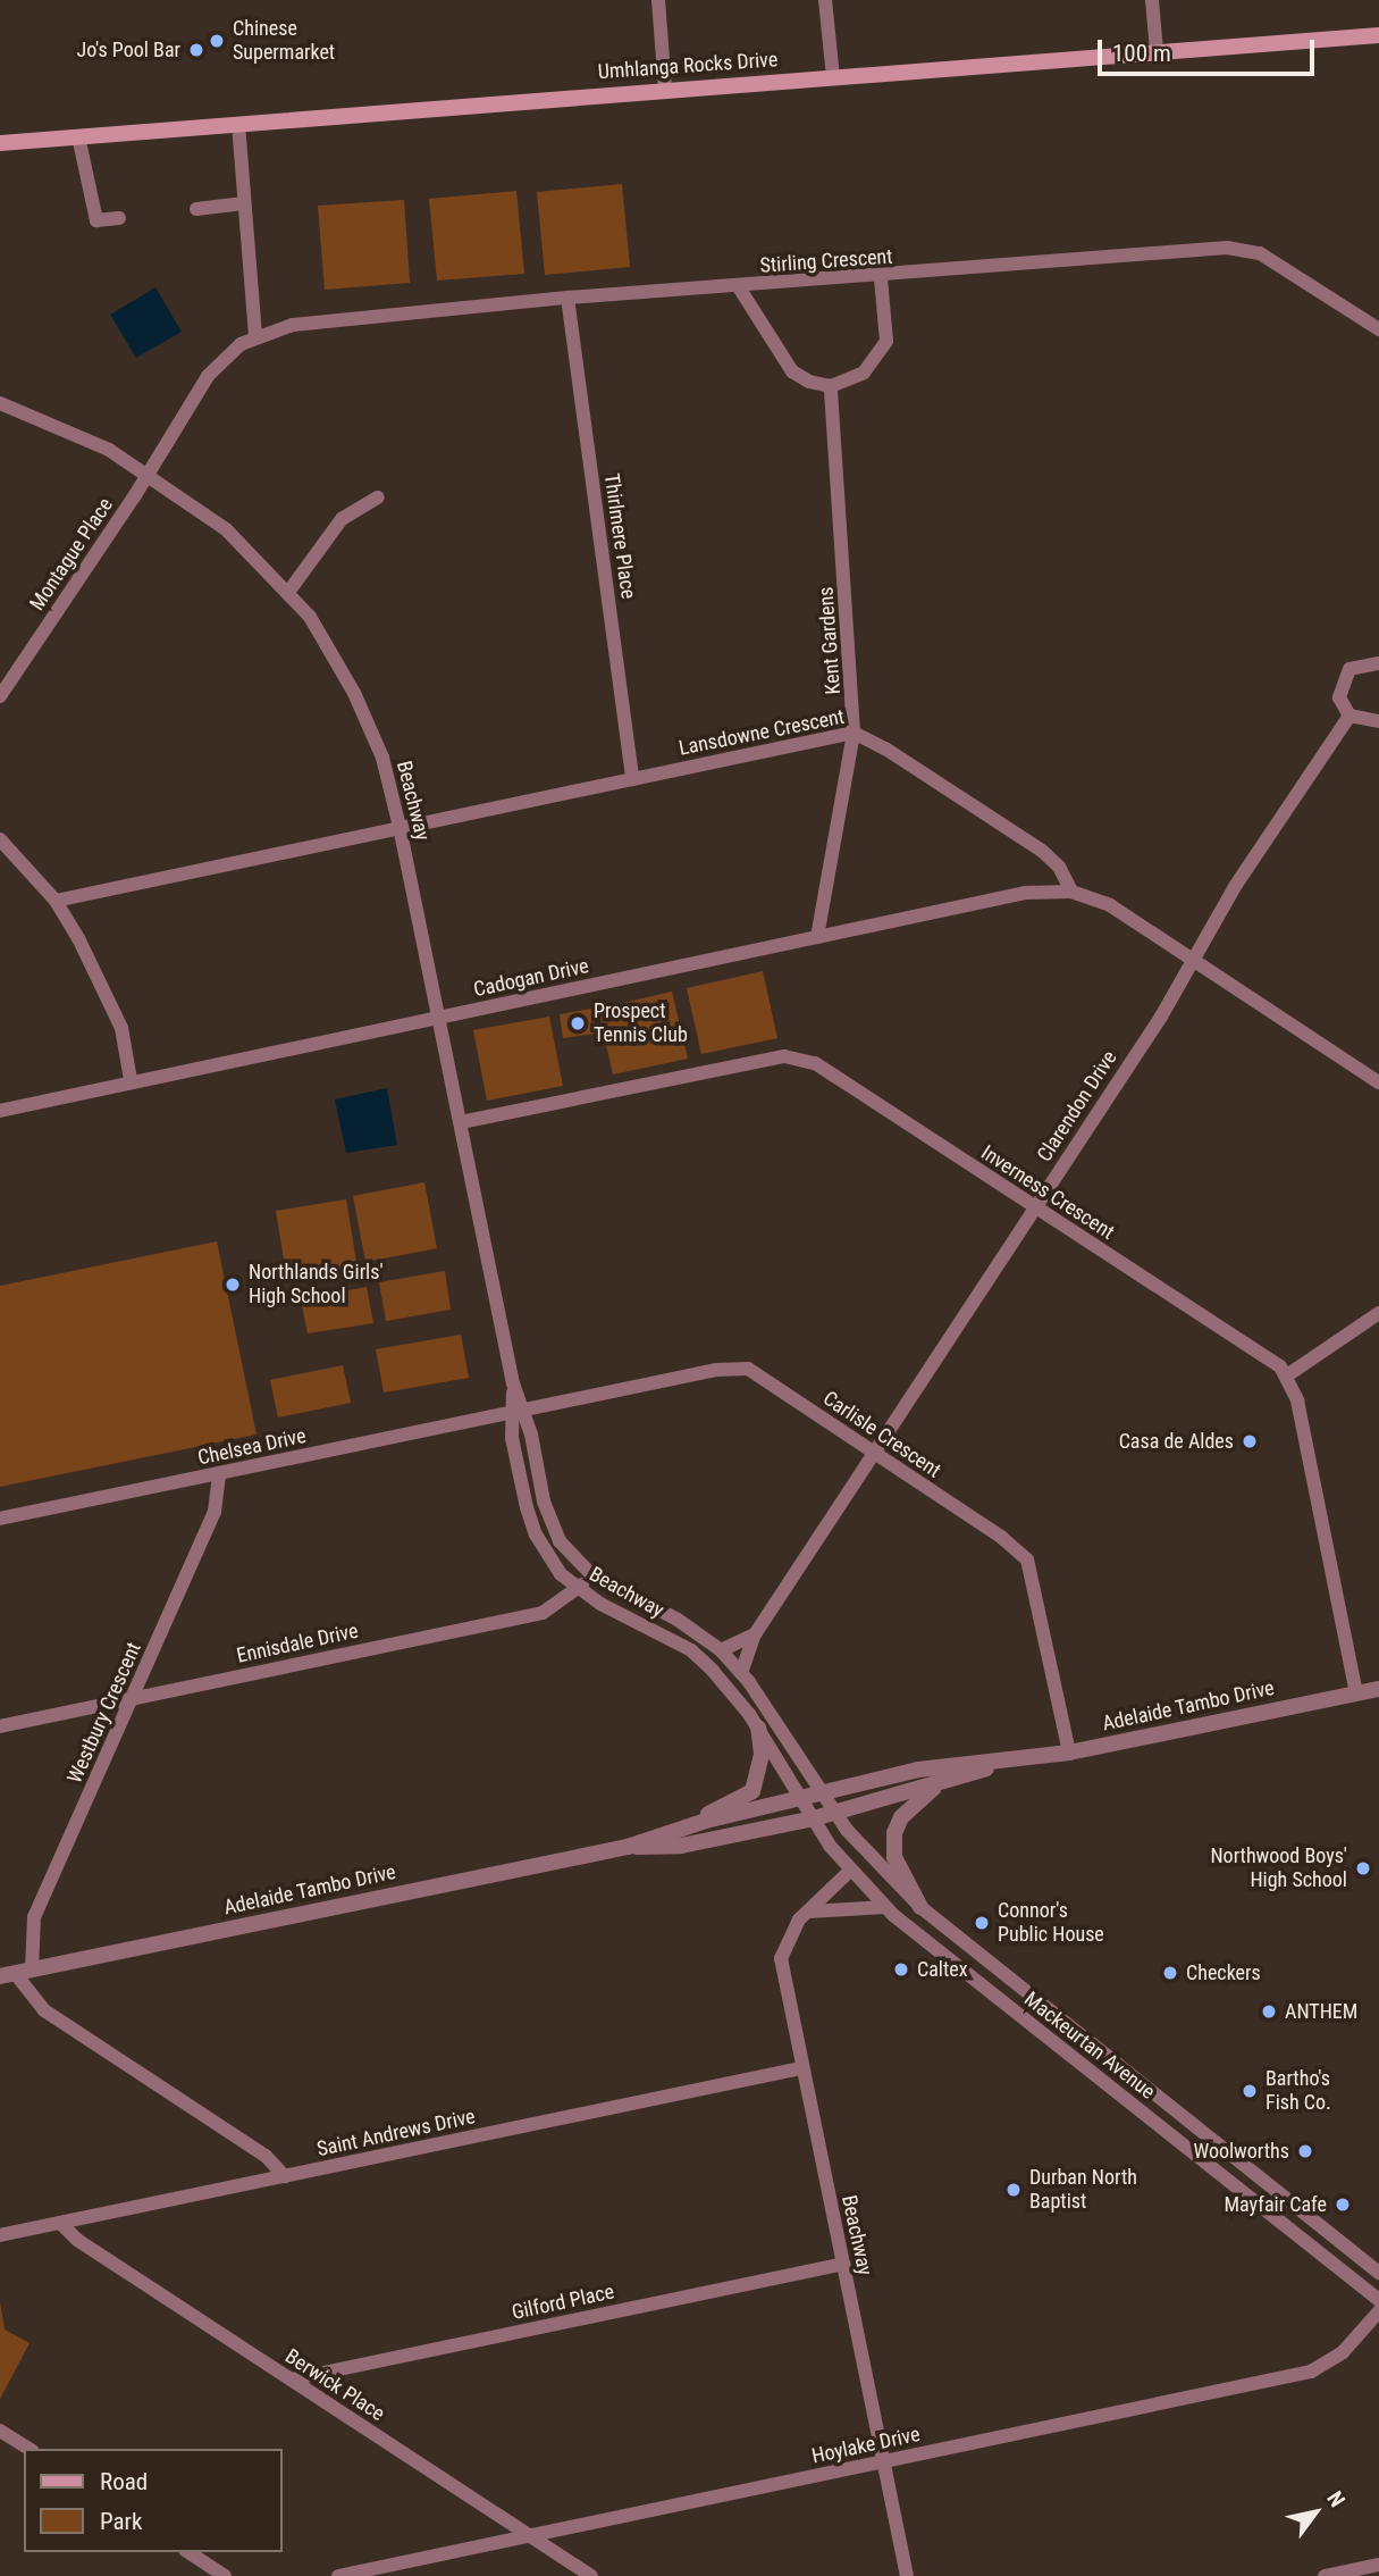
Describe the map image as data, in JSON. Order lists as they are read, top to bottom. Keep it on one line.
{"streets":{"main road":["Umhlanga Rocks Drive"],"street":["Stirling Crescent","Thirlmere Place","Montague Place","Kent Gardens","Lansdowne Crescent","Beachway","Cadogan Drive","Clarendon Drive","Inverness Crescent","Carlisle Crescent","Chelsea Drive","Ennisdale Drive","Adelaide Tambo Drive","Westbury Crescent","Mackeurtan Avenue","Saint Andrews Drive","Gilford Place","Berwick Place","Hoylake Drive"]},"crossings":[["Stirling Crescent","Thirlmere Place"],["Stirling Crescent","Montague Place"],["Stirling Crescent","Beachway"],["Thirlmere Place","Lansdowne Crescent"],["Montague Place","Beachway"],["Kent Gardens","Lansdowne Crescent"],["Kent Gardens","Cadogan Drive"],["Lansdowne Crescent","Beachway"],["Lansdowne Crescent","Cadogan Drive"],["Beachway","Cadogan Drive"],["Beachway","Clarendon Drive"],["Beachway","Inverness Crescent"],["Beachway","Carlisle Crescent"],["Beachway","Chelsea Drive"],["Beachway","Ennisdale Drive"],["Beachway","Adelaide Tambo Drive"],["Beachway","Mackeurtan Avenue"],["Beachway","Saint Andrews Drive"],["Beachway","Gilford Place"],["Beachway","Hoylake Drive"],["Clarendon Drive","Inverness Crescent"],["Clarendon Drive","Carlisle Crescent"],["Carlisle Crescent","Chelsea Drive"],["Carlisle Crescent","Adelaide Tambo Drive"],["Chelsea Drive","Westbury Crescent"],["Ennisdale Drive","Westbury Crescent"],["Adelaide Tambo Drive","Westbury Crescent"],["Adelaide Tambo Drive","Mackeurtan Avenue"],["Saint Andrews Drive","Berwick Place"],["Gilford Place","Berwick Place"],["Berwick Place","Hoylake Drive"]],"places":["Chinese Supermarket","Jo's Pool Bar","Prospect Tennis Club","Northlands Girls' High School","Casa de Aldes","Northwood Boys' High School","Connor's Public House","Caltex","Checkers","ANTHEM","Bartho's Fish Co.","Woolworths","Durban North Baptist","Mayfair Cafe"],"legend":["Road","Park"],"scale_bar":"100 m","north":"top right"}
